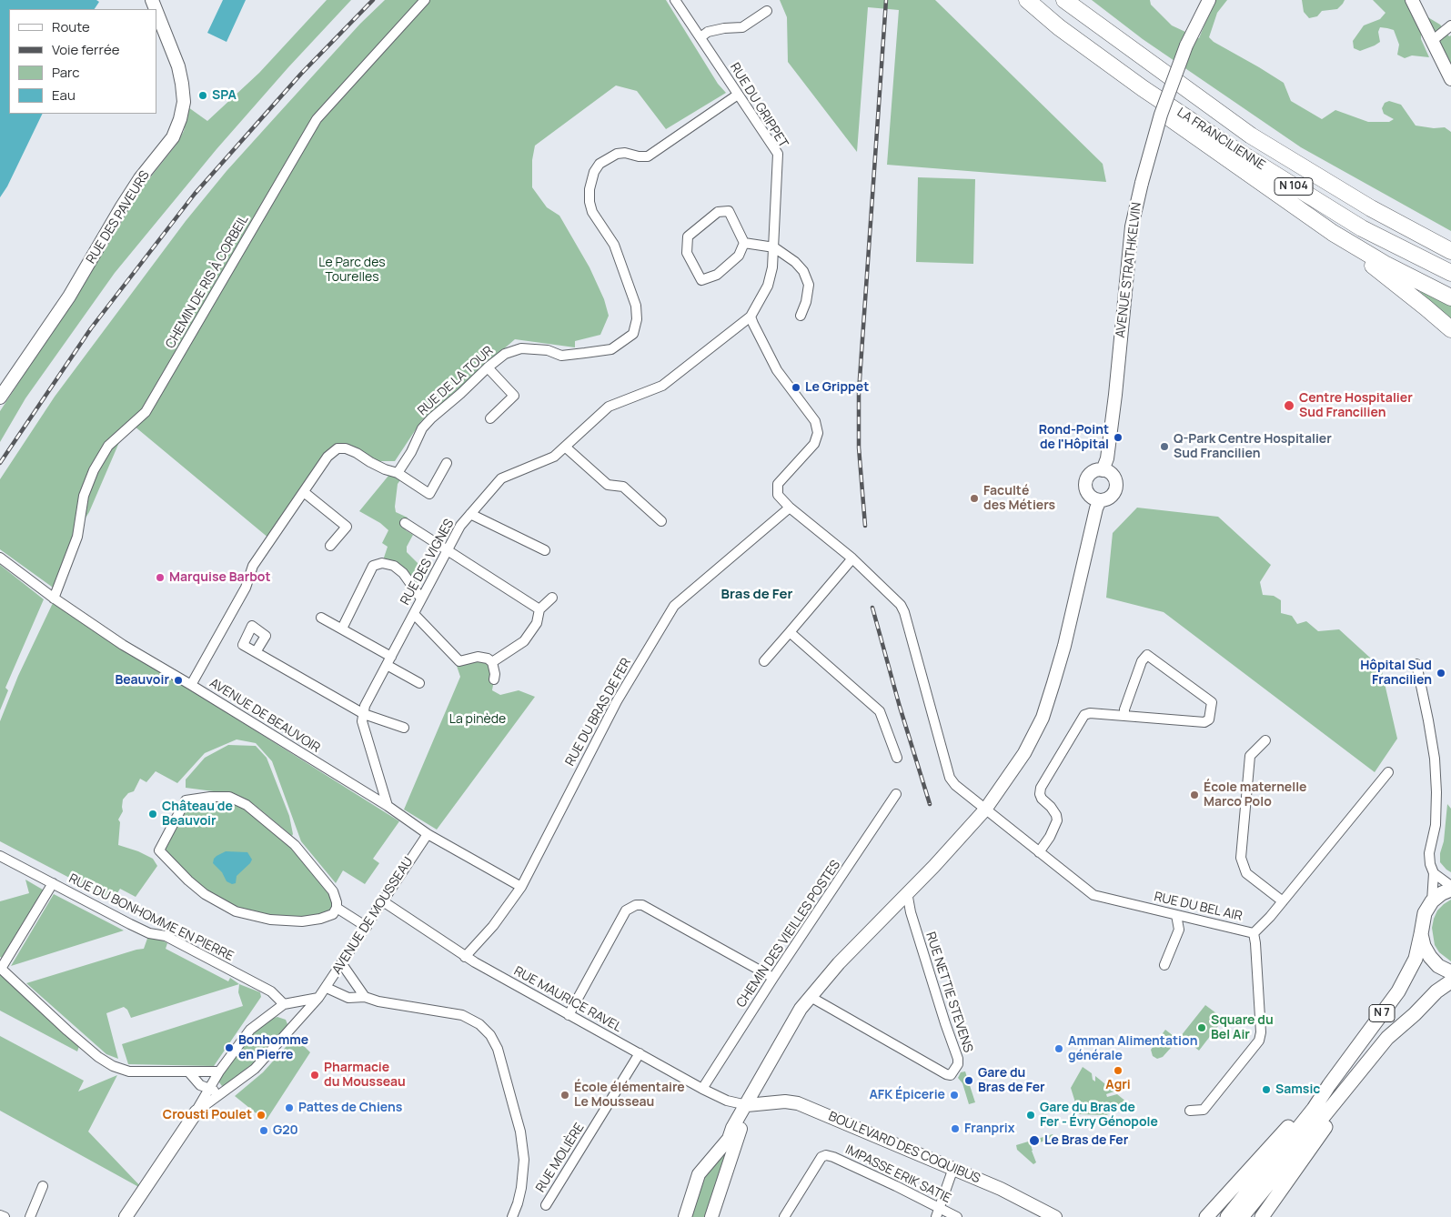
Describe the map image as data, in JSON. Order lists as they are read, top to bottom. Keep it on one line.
{"streets":{"highway":["LA FRANCILIENNE","N 104"],"main road":["N 7"],"street":["RUE DU GRIPPET","RUE DES PAVEURS","AVENUE STRATHKELVIN","CHEMIN DE RIS À CORBEIL","RUE DE LA TOUR","RUE DES VIGNES","RUE DU BRAS DE FER","AVENUE DE BEAUVOIR","RUE DU BEL AIR","AVENUE DE MOUSSEAU","RUE DU BONHOMME EN PIERRE","CHEMIN DES VIEILLES POSTES","RUE NETTIE STEVENS","RUE MAURICE RAVEL","BOULEVARD DES COQUIBUS","RUE MOLIÈRE","IMPASSE ERIK SATIE"]},"crossings":[["RUE DU GRIPPET","RUE DE LA TOUR"],["RUE DU GRIPPET","RUE DES VIGNES"],["CHEMIN DE RIS À CORBEIL","AVENUE DE BEAUVOIR"],["RUE DES VIGNES","AVENUE DE BEAUVOIR"],["RUE DU BRAS DE FER","AVENUE DE BEAUVOIR"],["RUE DU BRAS DE FER","RUE DU BEL AIR"],["RUE DU BRAS DE FER","RUE MAURICE RAVEL"],["AVENUE DE BEAUVOIR","AVENUE DE MOUSSEAU"],["AVENUE DE MOUSSEAU","RUE DU BONHOMME EN PIERRE"],["AVENUE DE MOUSSEAU","RUE MAURICE RAVEL"],["CHEMIN DES VIEILLES POSTES","RUE MAURICE RAVEL"],["RUE MAURICE RAVEL","BOULEVARD DES COQUIBUS"],["RUE MAURICE RAVEL","RUE MOLIÈRE"]],"districts":["Bras de Fer"],"parks":["Le Parc des Tourelles","La pinède"],"places":["SPA","Le Grippet","Centre Hospitalier Sud Francilien","Rond-Point de l'Hôpital","Q-Park Centre Hospitalier Sud Francilien","Faculté des Métiers","Marquise Barbot","Hôpital Sud Francilien","Beauvoir","École maternelle Marco Polo","Château de Beauvoir","Square du Bel Air","Bonhomme en Pierre","Amman Alimentation générale","Agri","Pharmacie du Mousseau","Gare du Bras de Fer","Samsic","École élémentaire Le Mousseau","AFK Épicerie","Pattes de Chiens","Crousti Poulet","Gare du Bras de Fer - Évry Génopole","Franprix","G20","Le Bras de Fer"],"legend":["Route","Voie ferrée","Parc","Eau"]}
